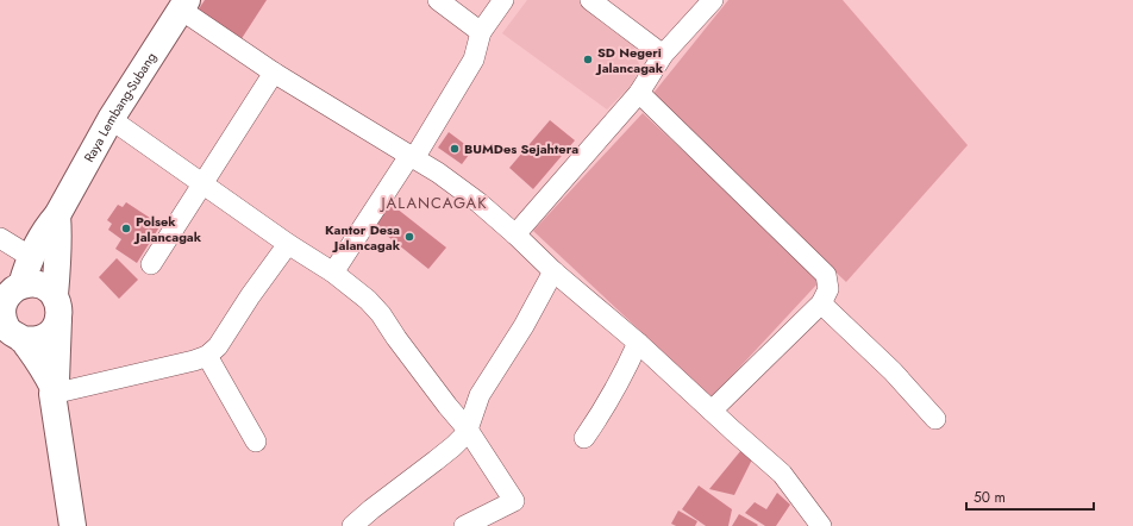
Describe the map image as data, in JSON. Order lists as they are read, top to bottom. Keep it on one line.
{"streets":{"main road":["Raya Lembang-Subang"]},"districts":["JALANCAGAK"],"places":["SD Negeri Jalancagak","BUMDes Sejahtera","Polsek Jalancagak","Kantor Desa Jalancagak"],"scale_bar":"50 m"}
